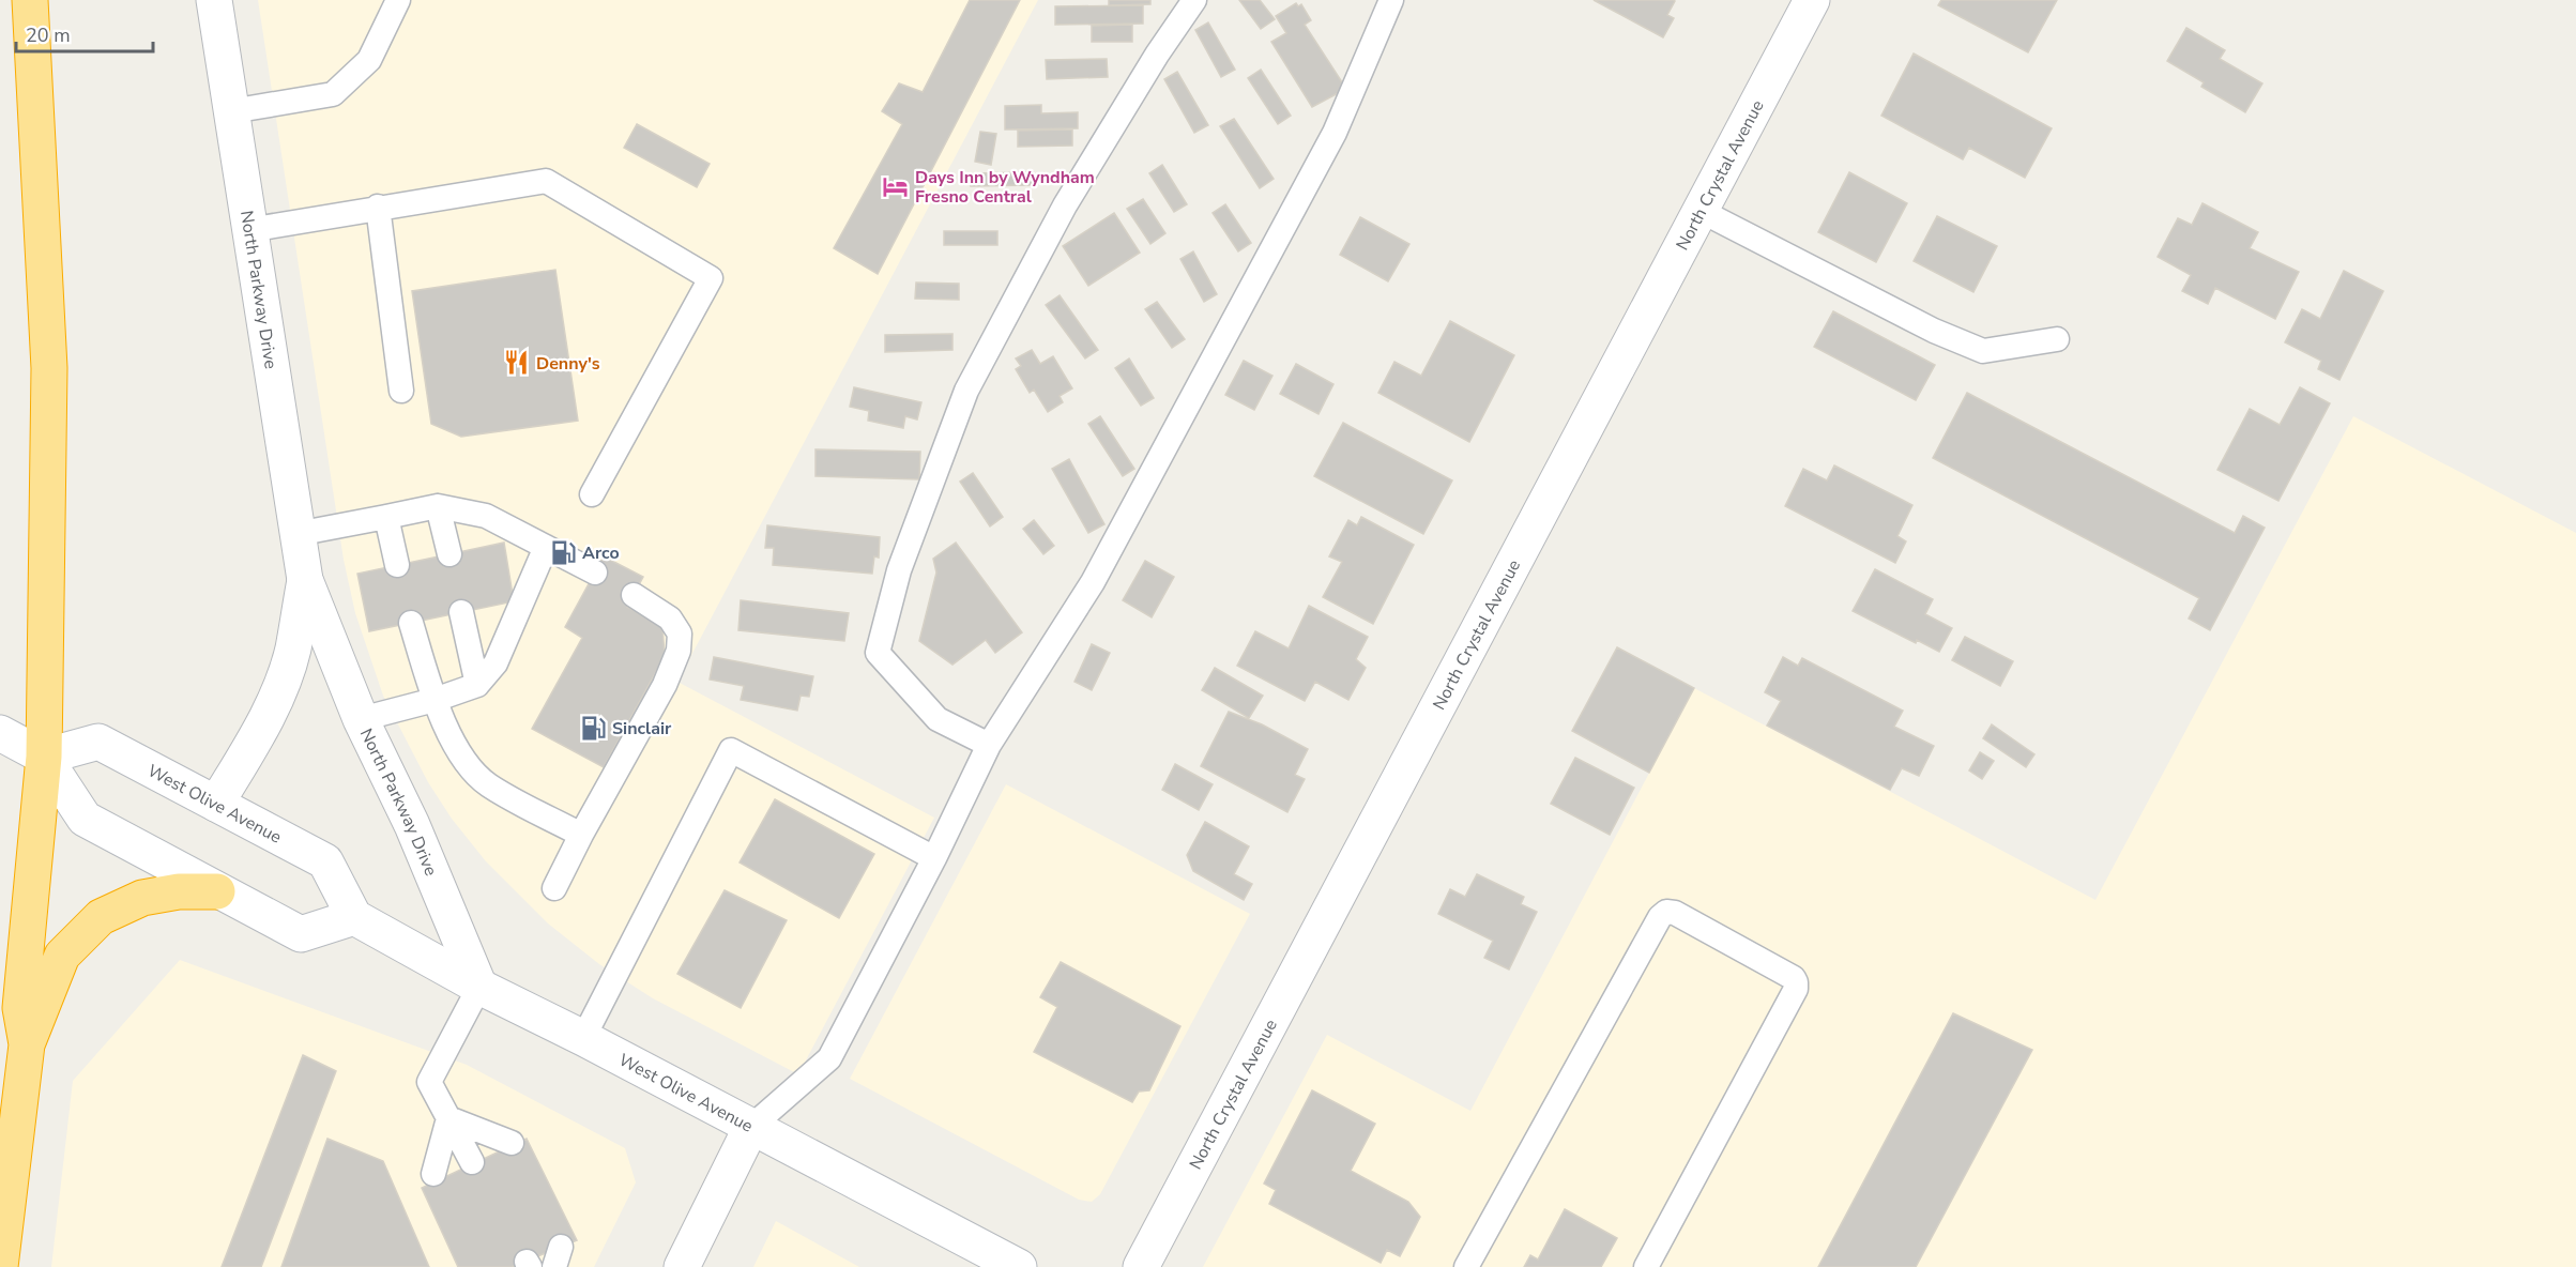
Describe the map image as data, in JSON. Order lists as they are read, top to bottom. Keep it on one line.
{"streets":{"street":["North Crystal Avenue","North Parkway Drive","West Olive Avenue"]},"crossings":[["North Parkway Drive","West Olive Avenue"]],"places":{"hotel":["Days Inn by Wyndham Fresno Central"],"restaurant":["Denny's"],"fuel station":["Arco","Sinclair"]},"scale_bar":"20 m"}
